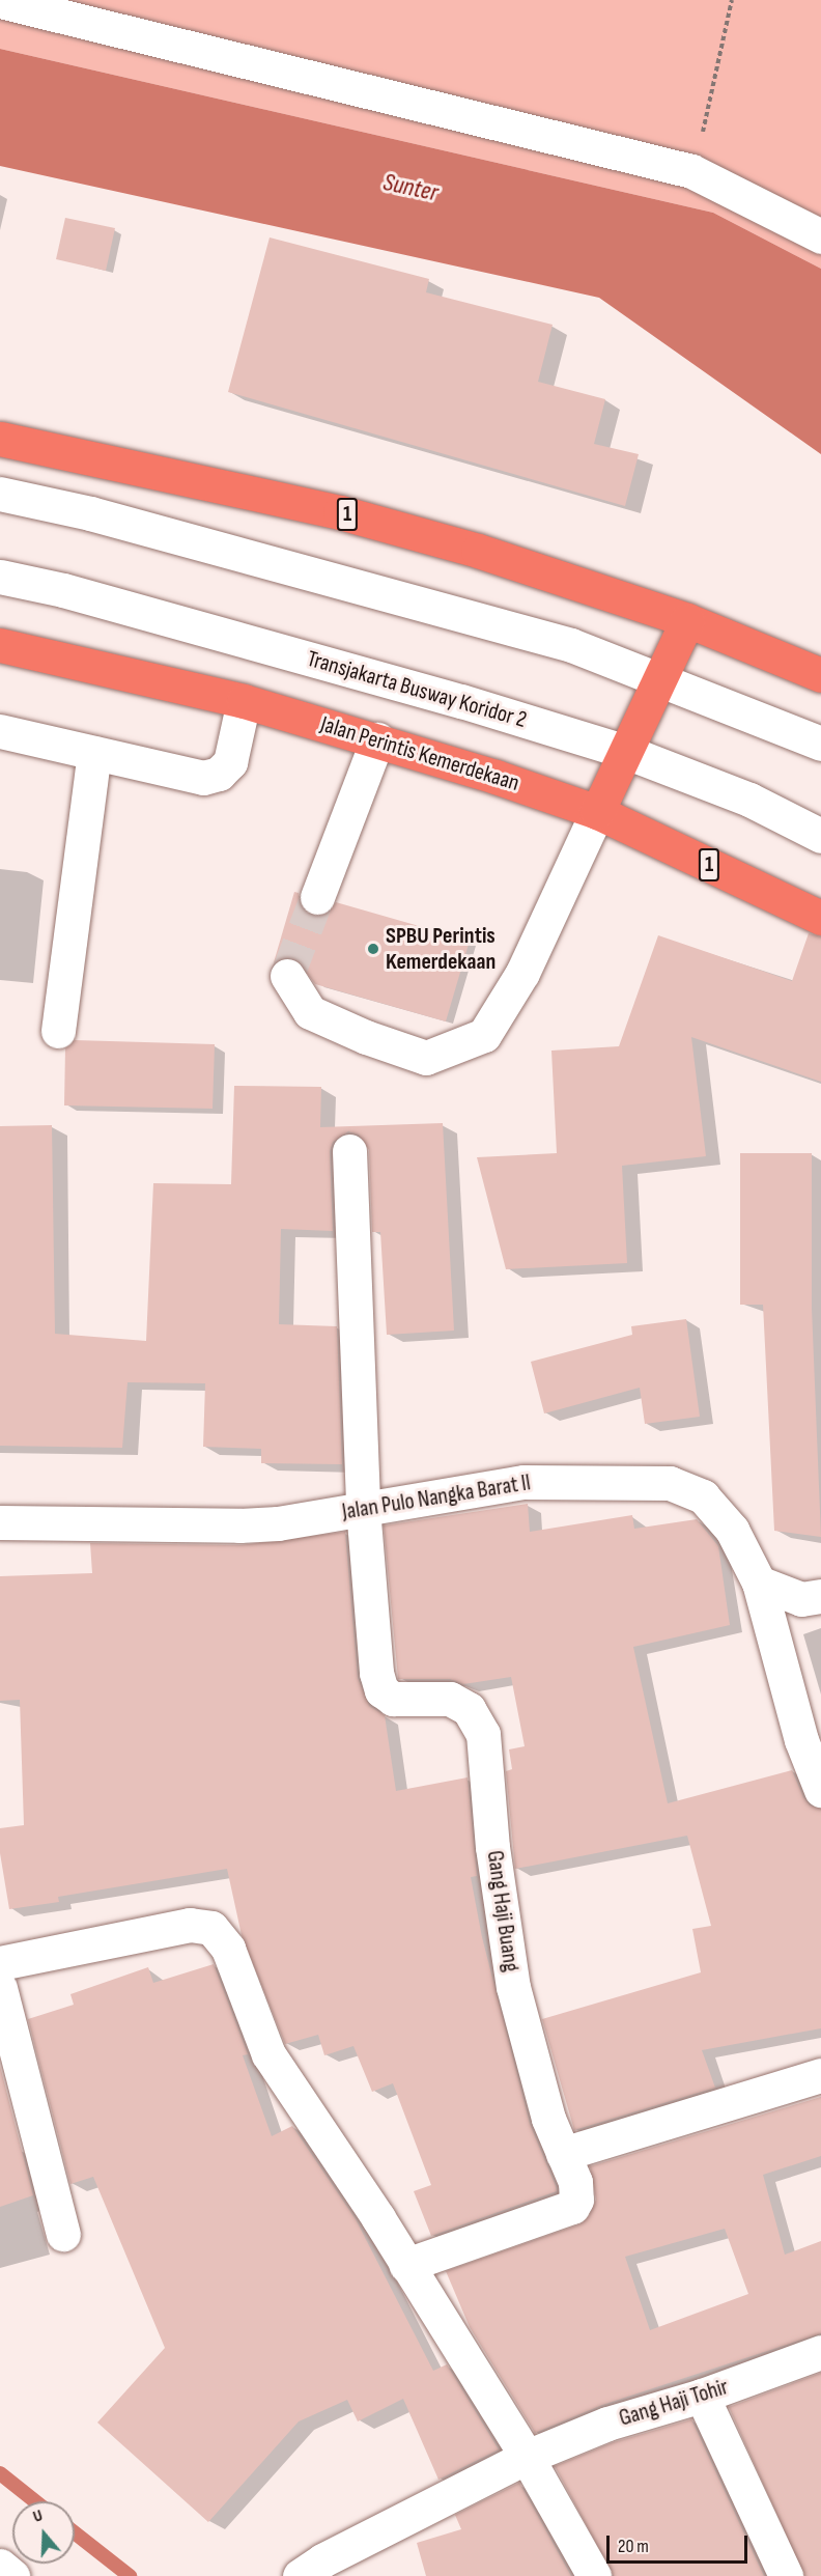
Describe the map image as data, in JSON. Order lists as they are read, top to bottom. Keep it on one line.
{"streets":{"highway":["1","Jalan Perintis Kemerdekaan"],"street":["Transjakarta Busway Koridor 2","Jalan Pulo Nangka Barat II","Gang Haji Buang","Gang Haji Tohir"]},"crossings":[["Jalan Pulo Nangka Barat II","Gang Haji Buang"]],"water":["Sunter"],"places":["SPBU Perintis Kemerdekaan"],"scale_bar":"20 m","north":"top"}
